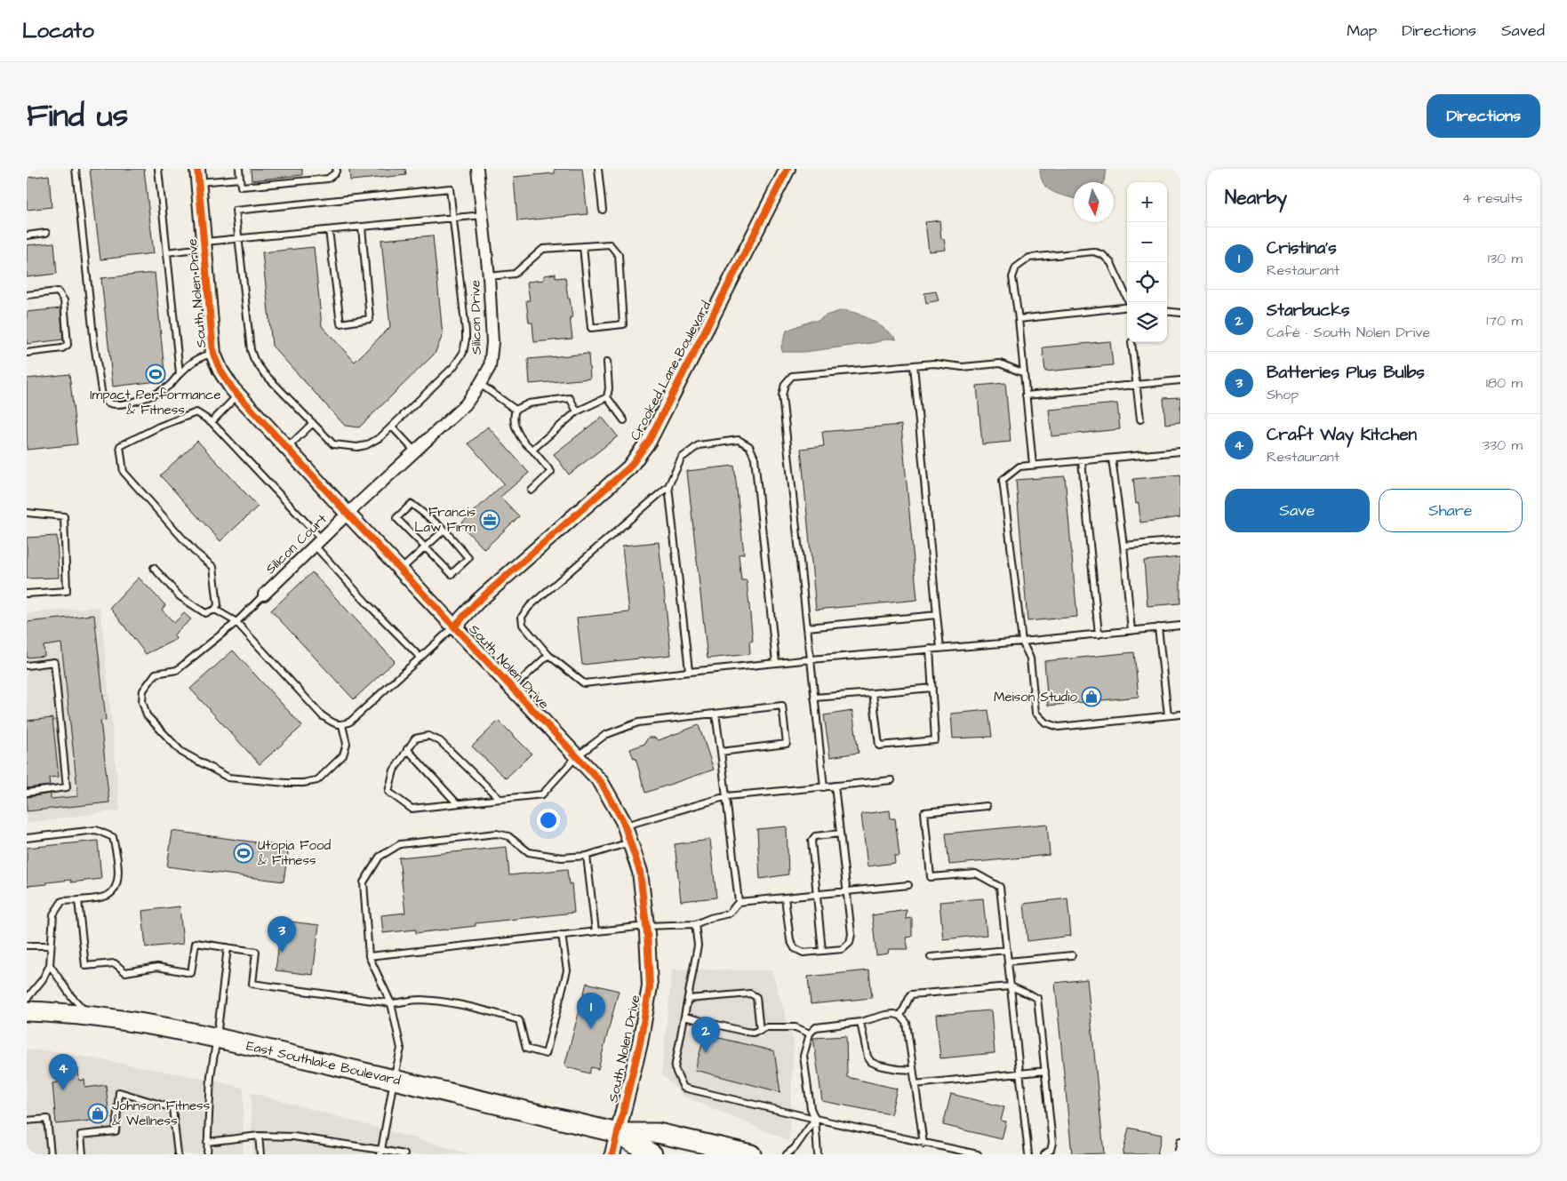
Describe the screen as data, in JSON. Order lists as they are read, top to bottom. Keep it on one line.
{"streets":{"main road":["East Southlake Boulevard"],"street":["South Nolen Drive","Silicon Drive","Crooked Lane Boulevard","Silicon Court"]},"crossings":[["South Nolen Drive","Silicon Drive"],["South Nolen Drive","Crooked Lane Boulevard"],["South Nolen Drive","Silicon Court"],["South Nolen Drive","East Southlake Boulevard"],["Silicon Drive","Silicon Court"]],"places":{"sports":["Impact Performance & Fitness","Utopia Food & Fitness"],"office":["Francis Law Firm"],"shop":["Meison Studio","Johnson Fitness & Wellness"]},"north":"bottom","page":{"header":"Locato","nav":["Map","Directions","Saved"],"title":"Find us","buttons":["Directions",["Save","Share"]],"heading":["Nearby","4 results"],"map_buttons":["+","−"],"list":[{"mark":"1","name":"Cristina's","note":"Restaurant","value":"130 m"},{"mark":"2","name":"Starbucks","note":"Café · South Nolen Drive","value":"170 m"},{"mark":"3","name":"Batteries Plus Bulbs","note":"Shop","value":"180 m"},{"mark":"4","name":"Craft Way Kitchen","note":"Restaurant","value":"330 m"}],"pins":["3","1","2","4"]}}
